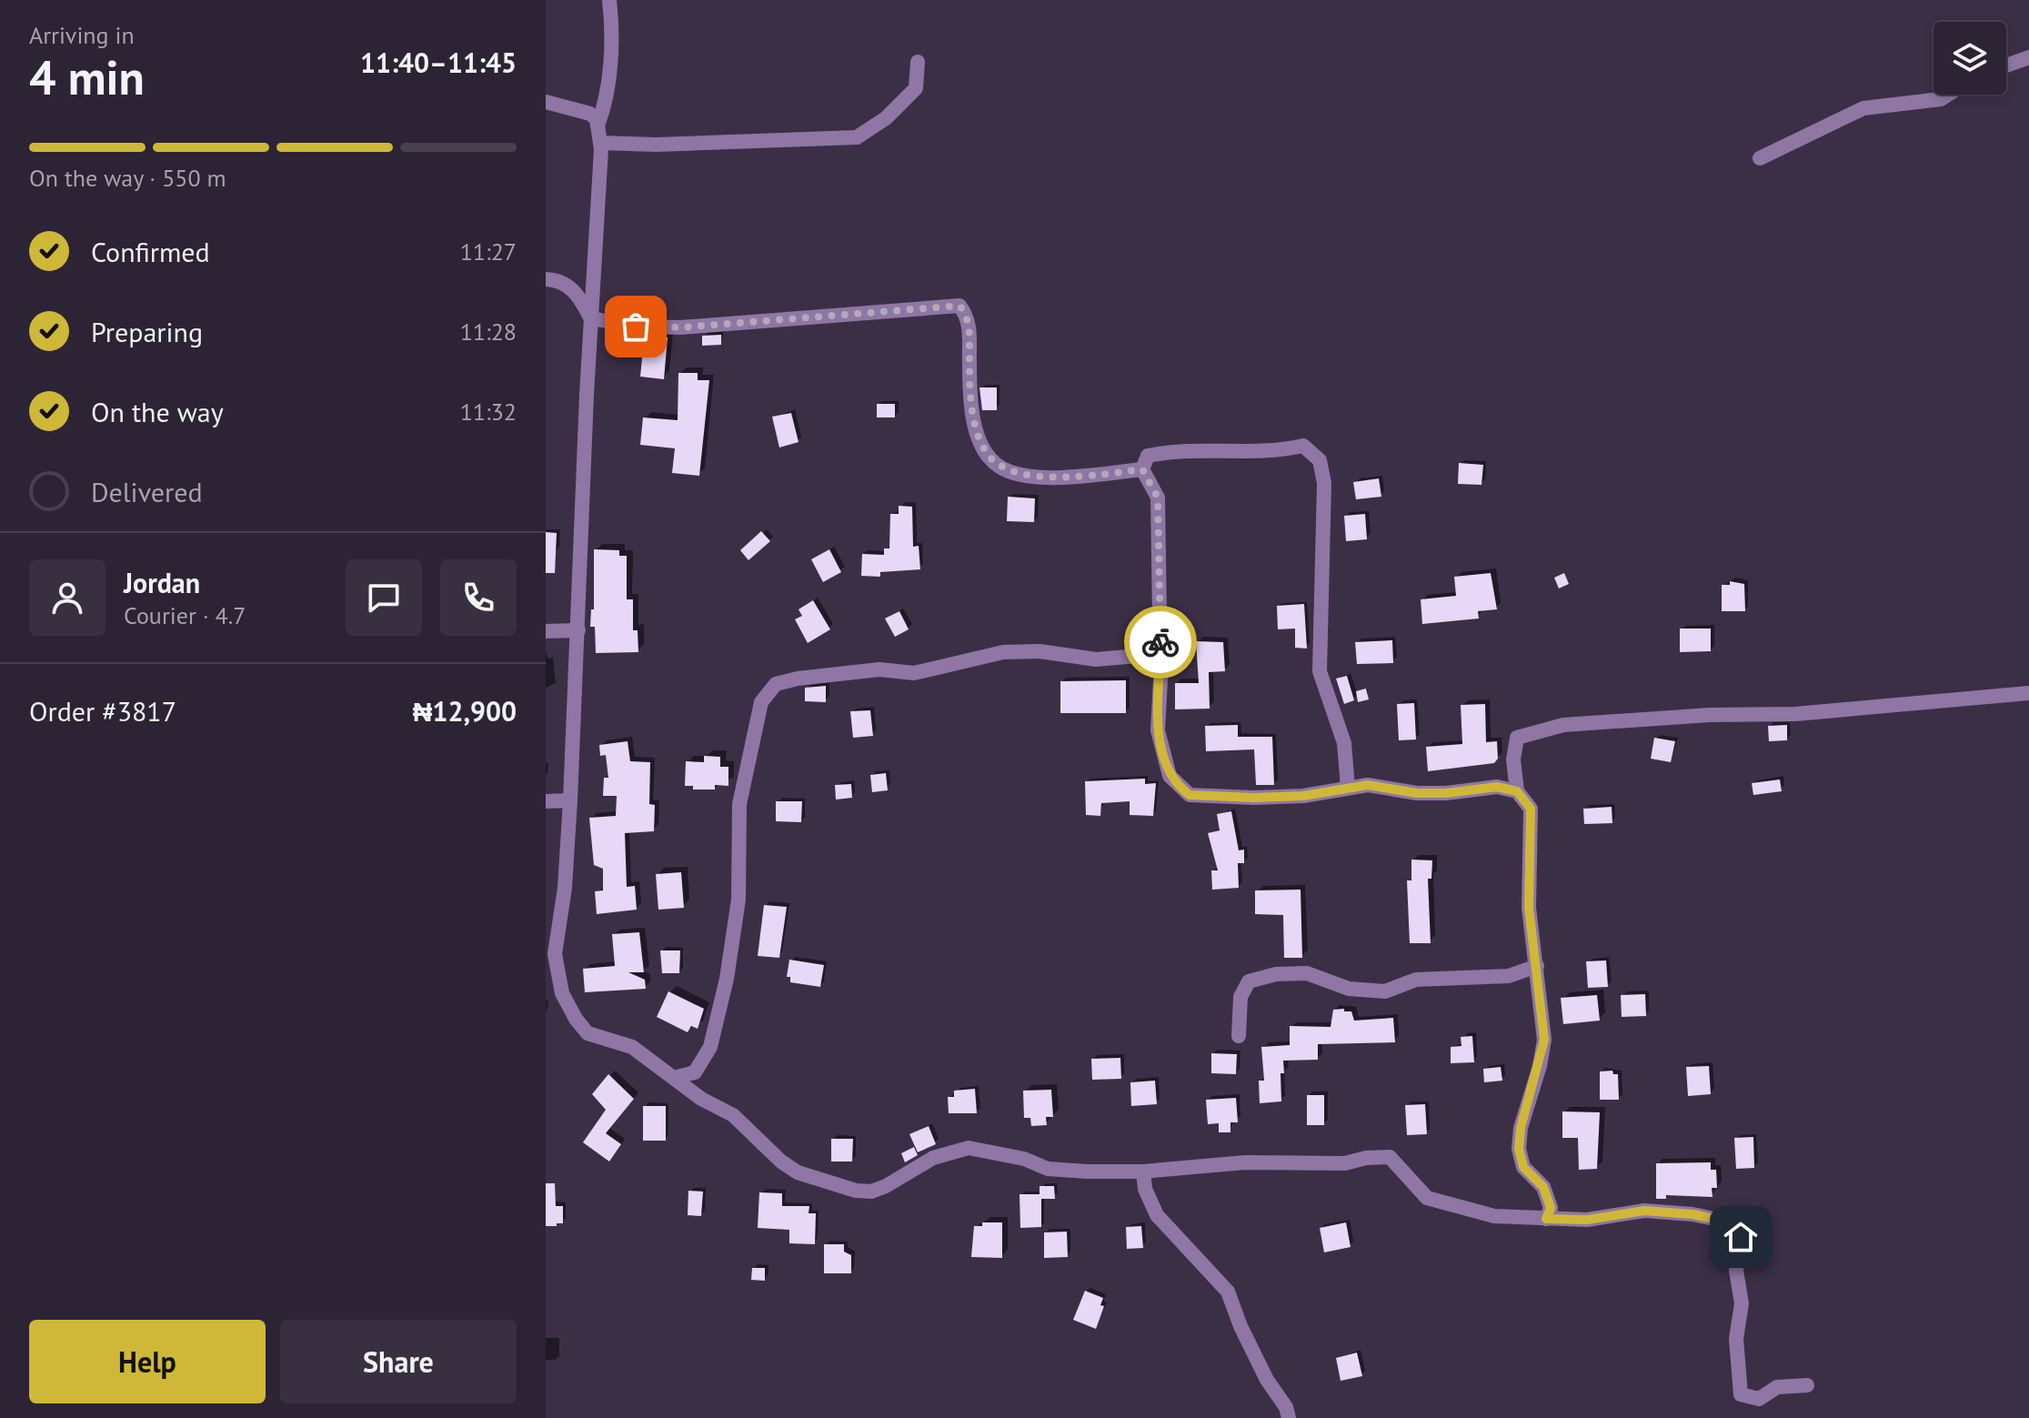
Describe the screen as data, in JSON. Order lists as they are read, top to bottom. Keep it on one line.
{"page":{"heading":["4 min","Arriving in","11:40–11:45"],"panel":["Jordan","Courier · 4.7","Order #3817","₦12,900"],"bar":"On the way · 550 m","list":[["Confirmed","11:27"],["Preparing","11:28"],["On the way","11:32"],"Delivered"],"buttons":["Help","Share"]}}
